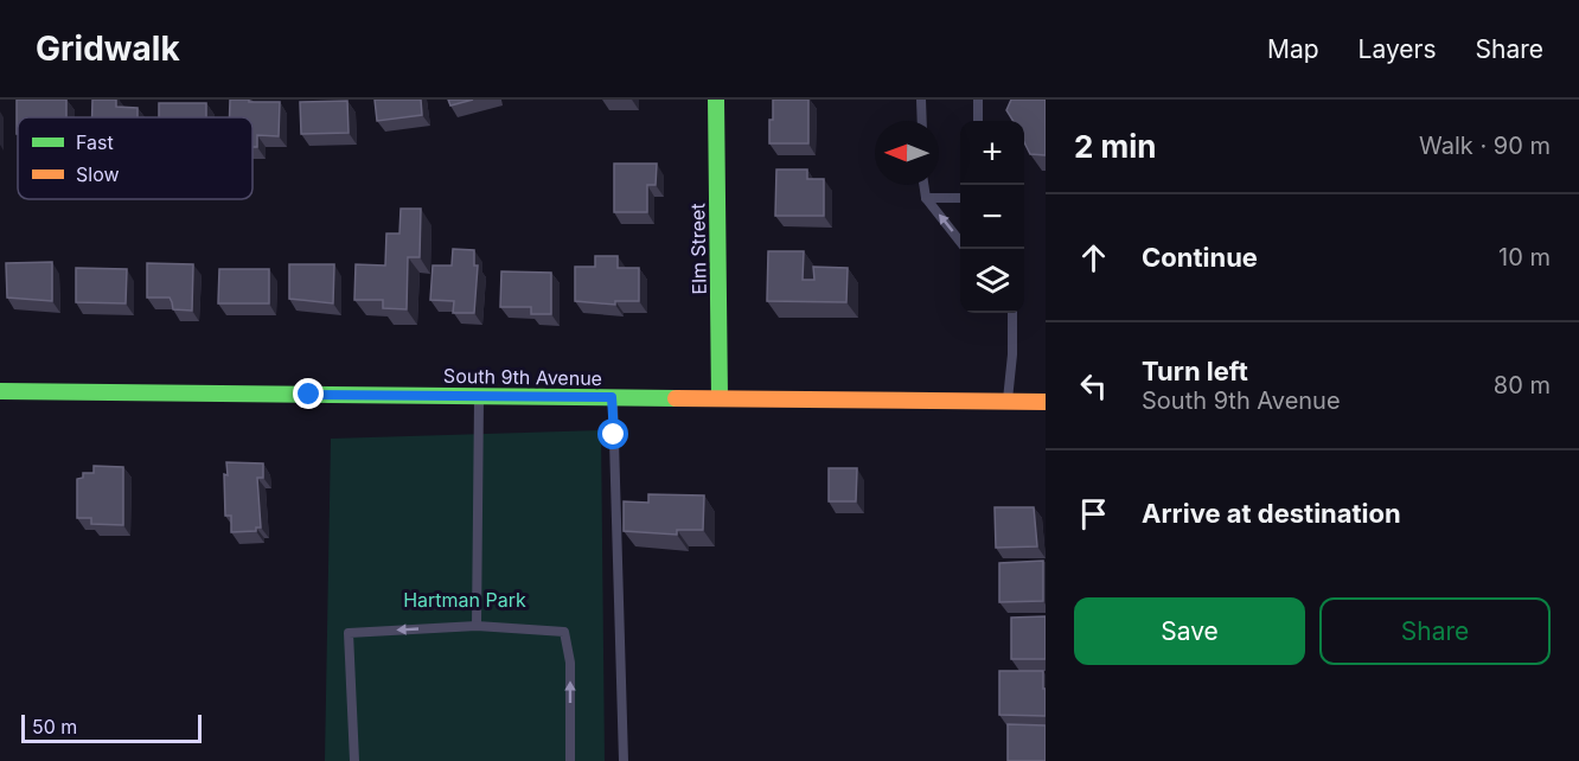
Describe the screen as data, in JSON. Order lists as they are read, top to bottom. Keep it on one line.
{"streets":{"street":["Elm Street","South 9th Avenue"]},"crossings":[["Elm Street","South 9th Avenue"]],"parks":["Hartman Park"],"legend":["Fast","Slow"],"scale_bar":"50 m","north":"left","page":{"header":"Gridwalk","nav":["Map","Layers","Share"],"heading":["2 min","Walk · 90 m"],"map_buttons":["+","−"],"list":[["Continue","10 m"],["Turn left","South 9th Avenue","80 m"],"Arrive at destination"],"buttons":["Save","Share"],"scale":"50 m"}}
